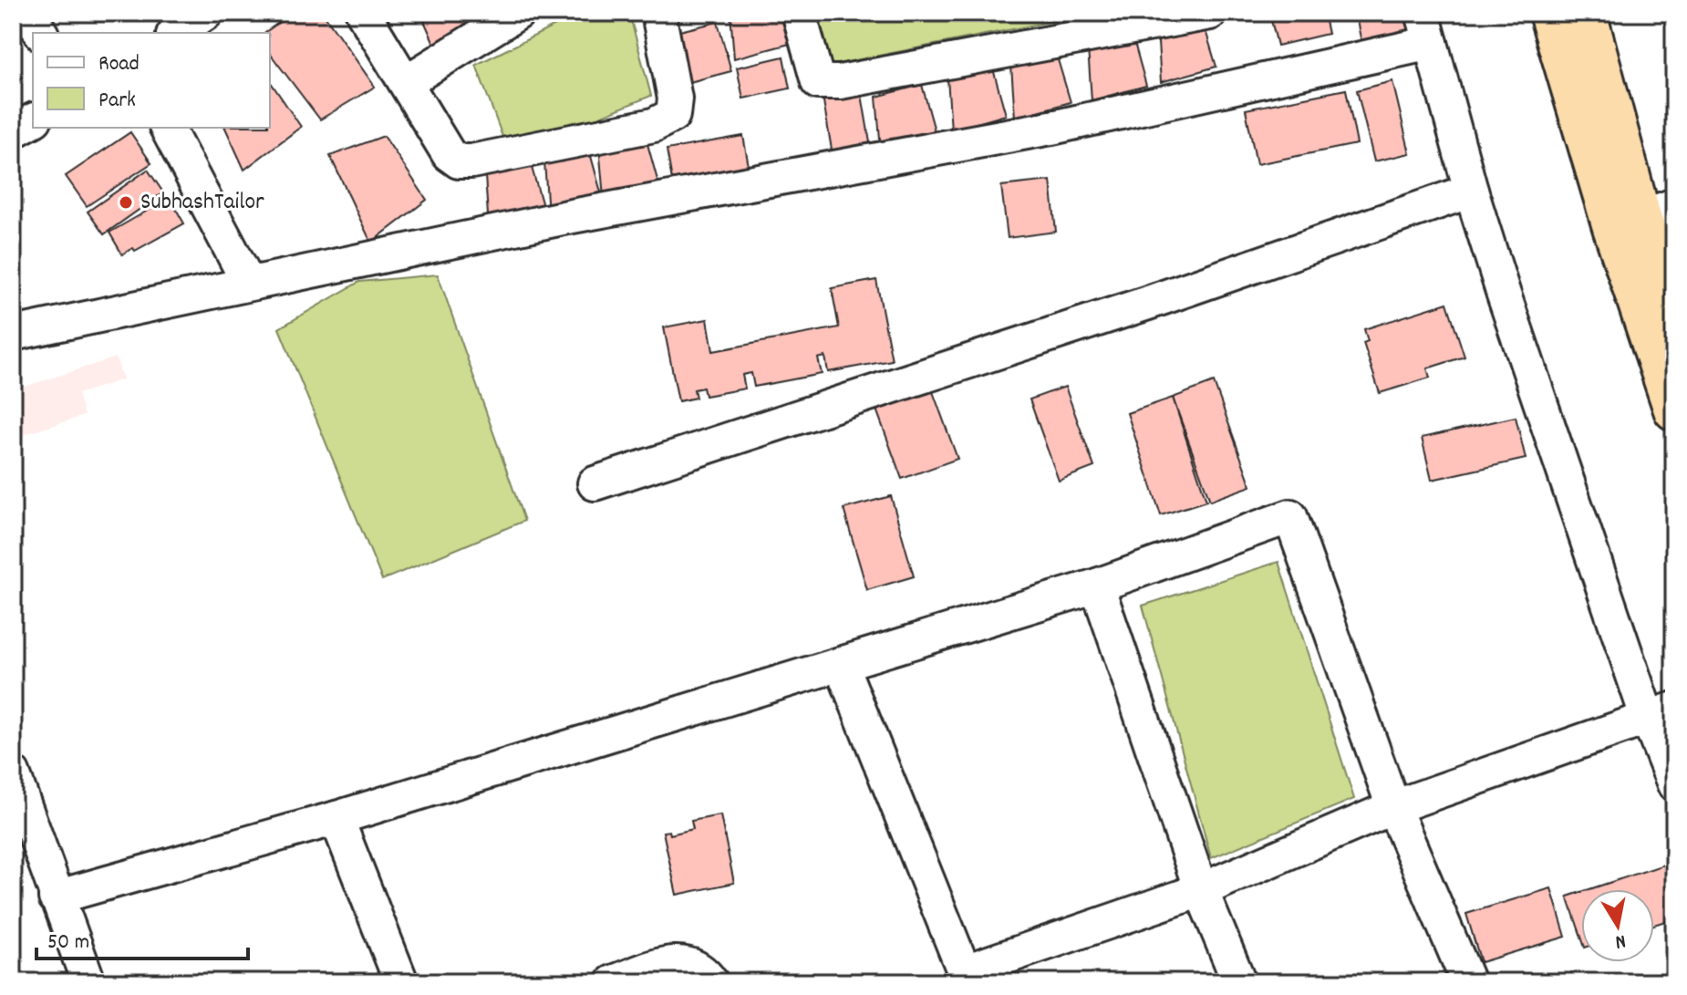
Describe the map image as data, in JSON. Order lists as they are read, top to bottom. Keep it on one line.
{"places":["SubhashTailor"],"legend":["Road","Park"],"scale_bar":"50 m","north":"bottom"}
